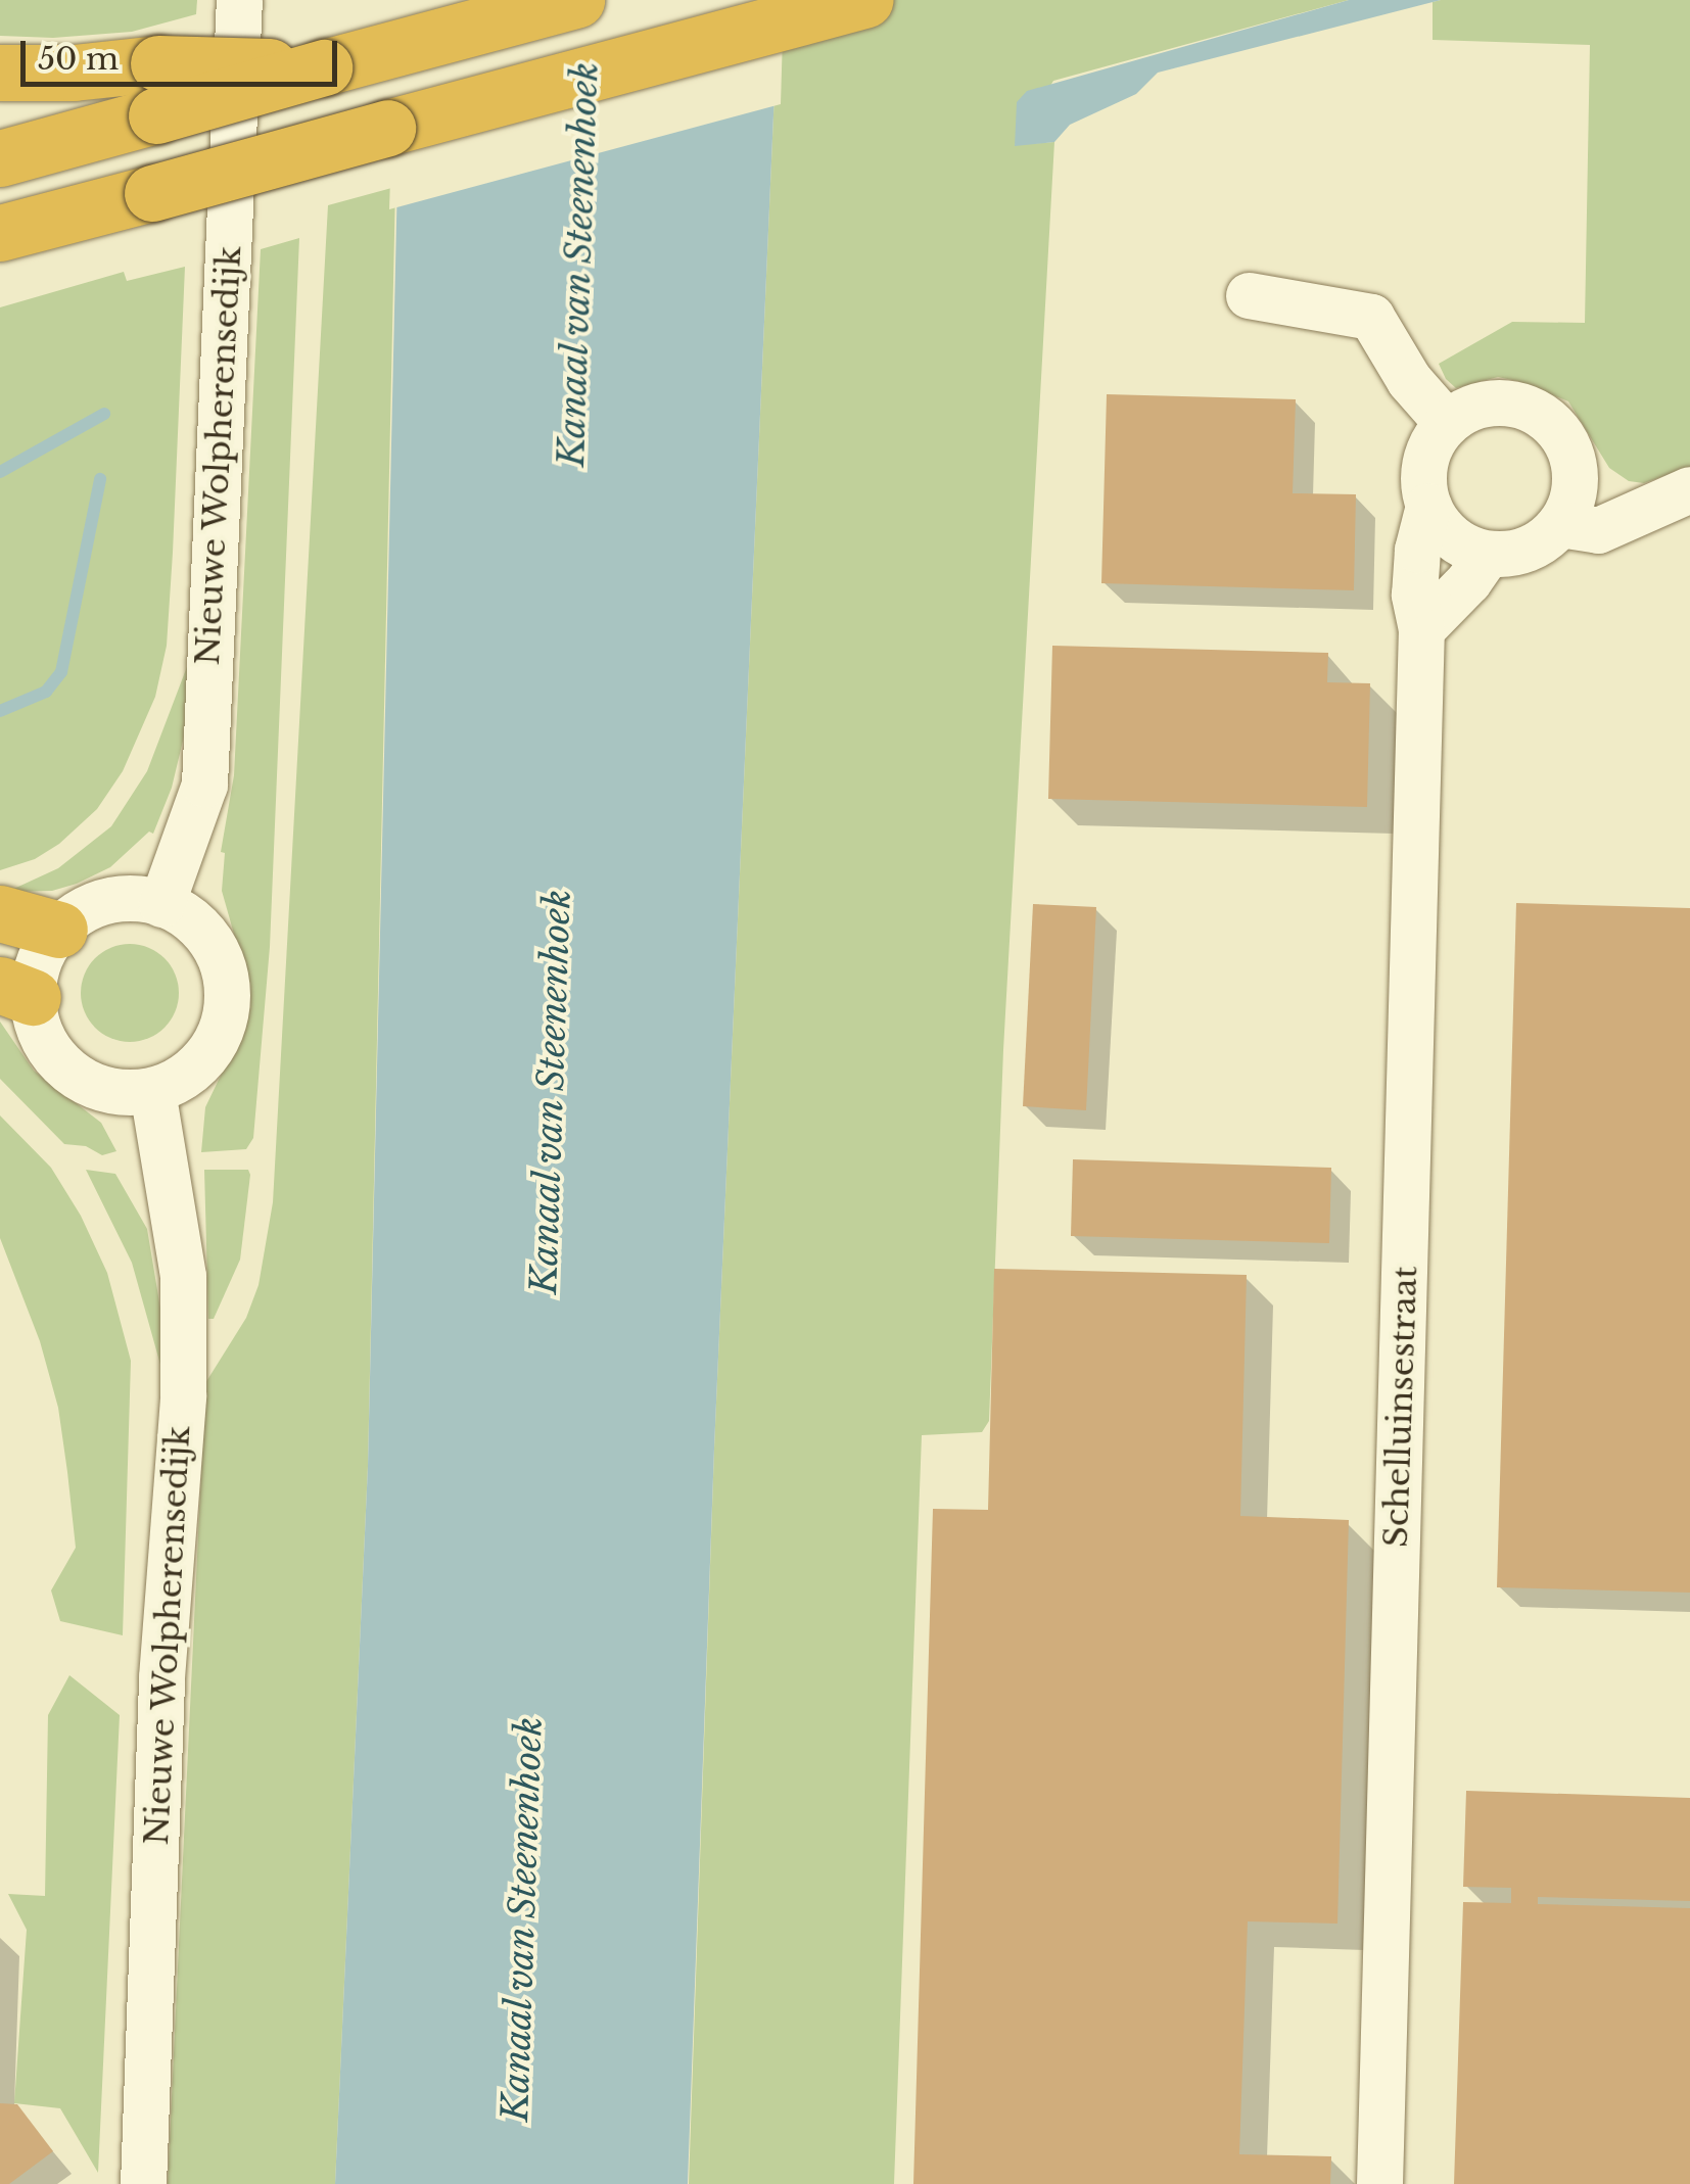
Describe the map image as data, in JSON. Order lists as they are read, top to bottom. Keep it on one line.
{"streets":{"street":["Nieuwe Wolpherensedijk","Schelluinsestraat"]},"water":["Kanaal van Steenenhoek"],"scale_bar":"50 m"}
